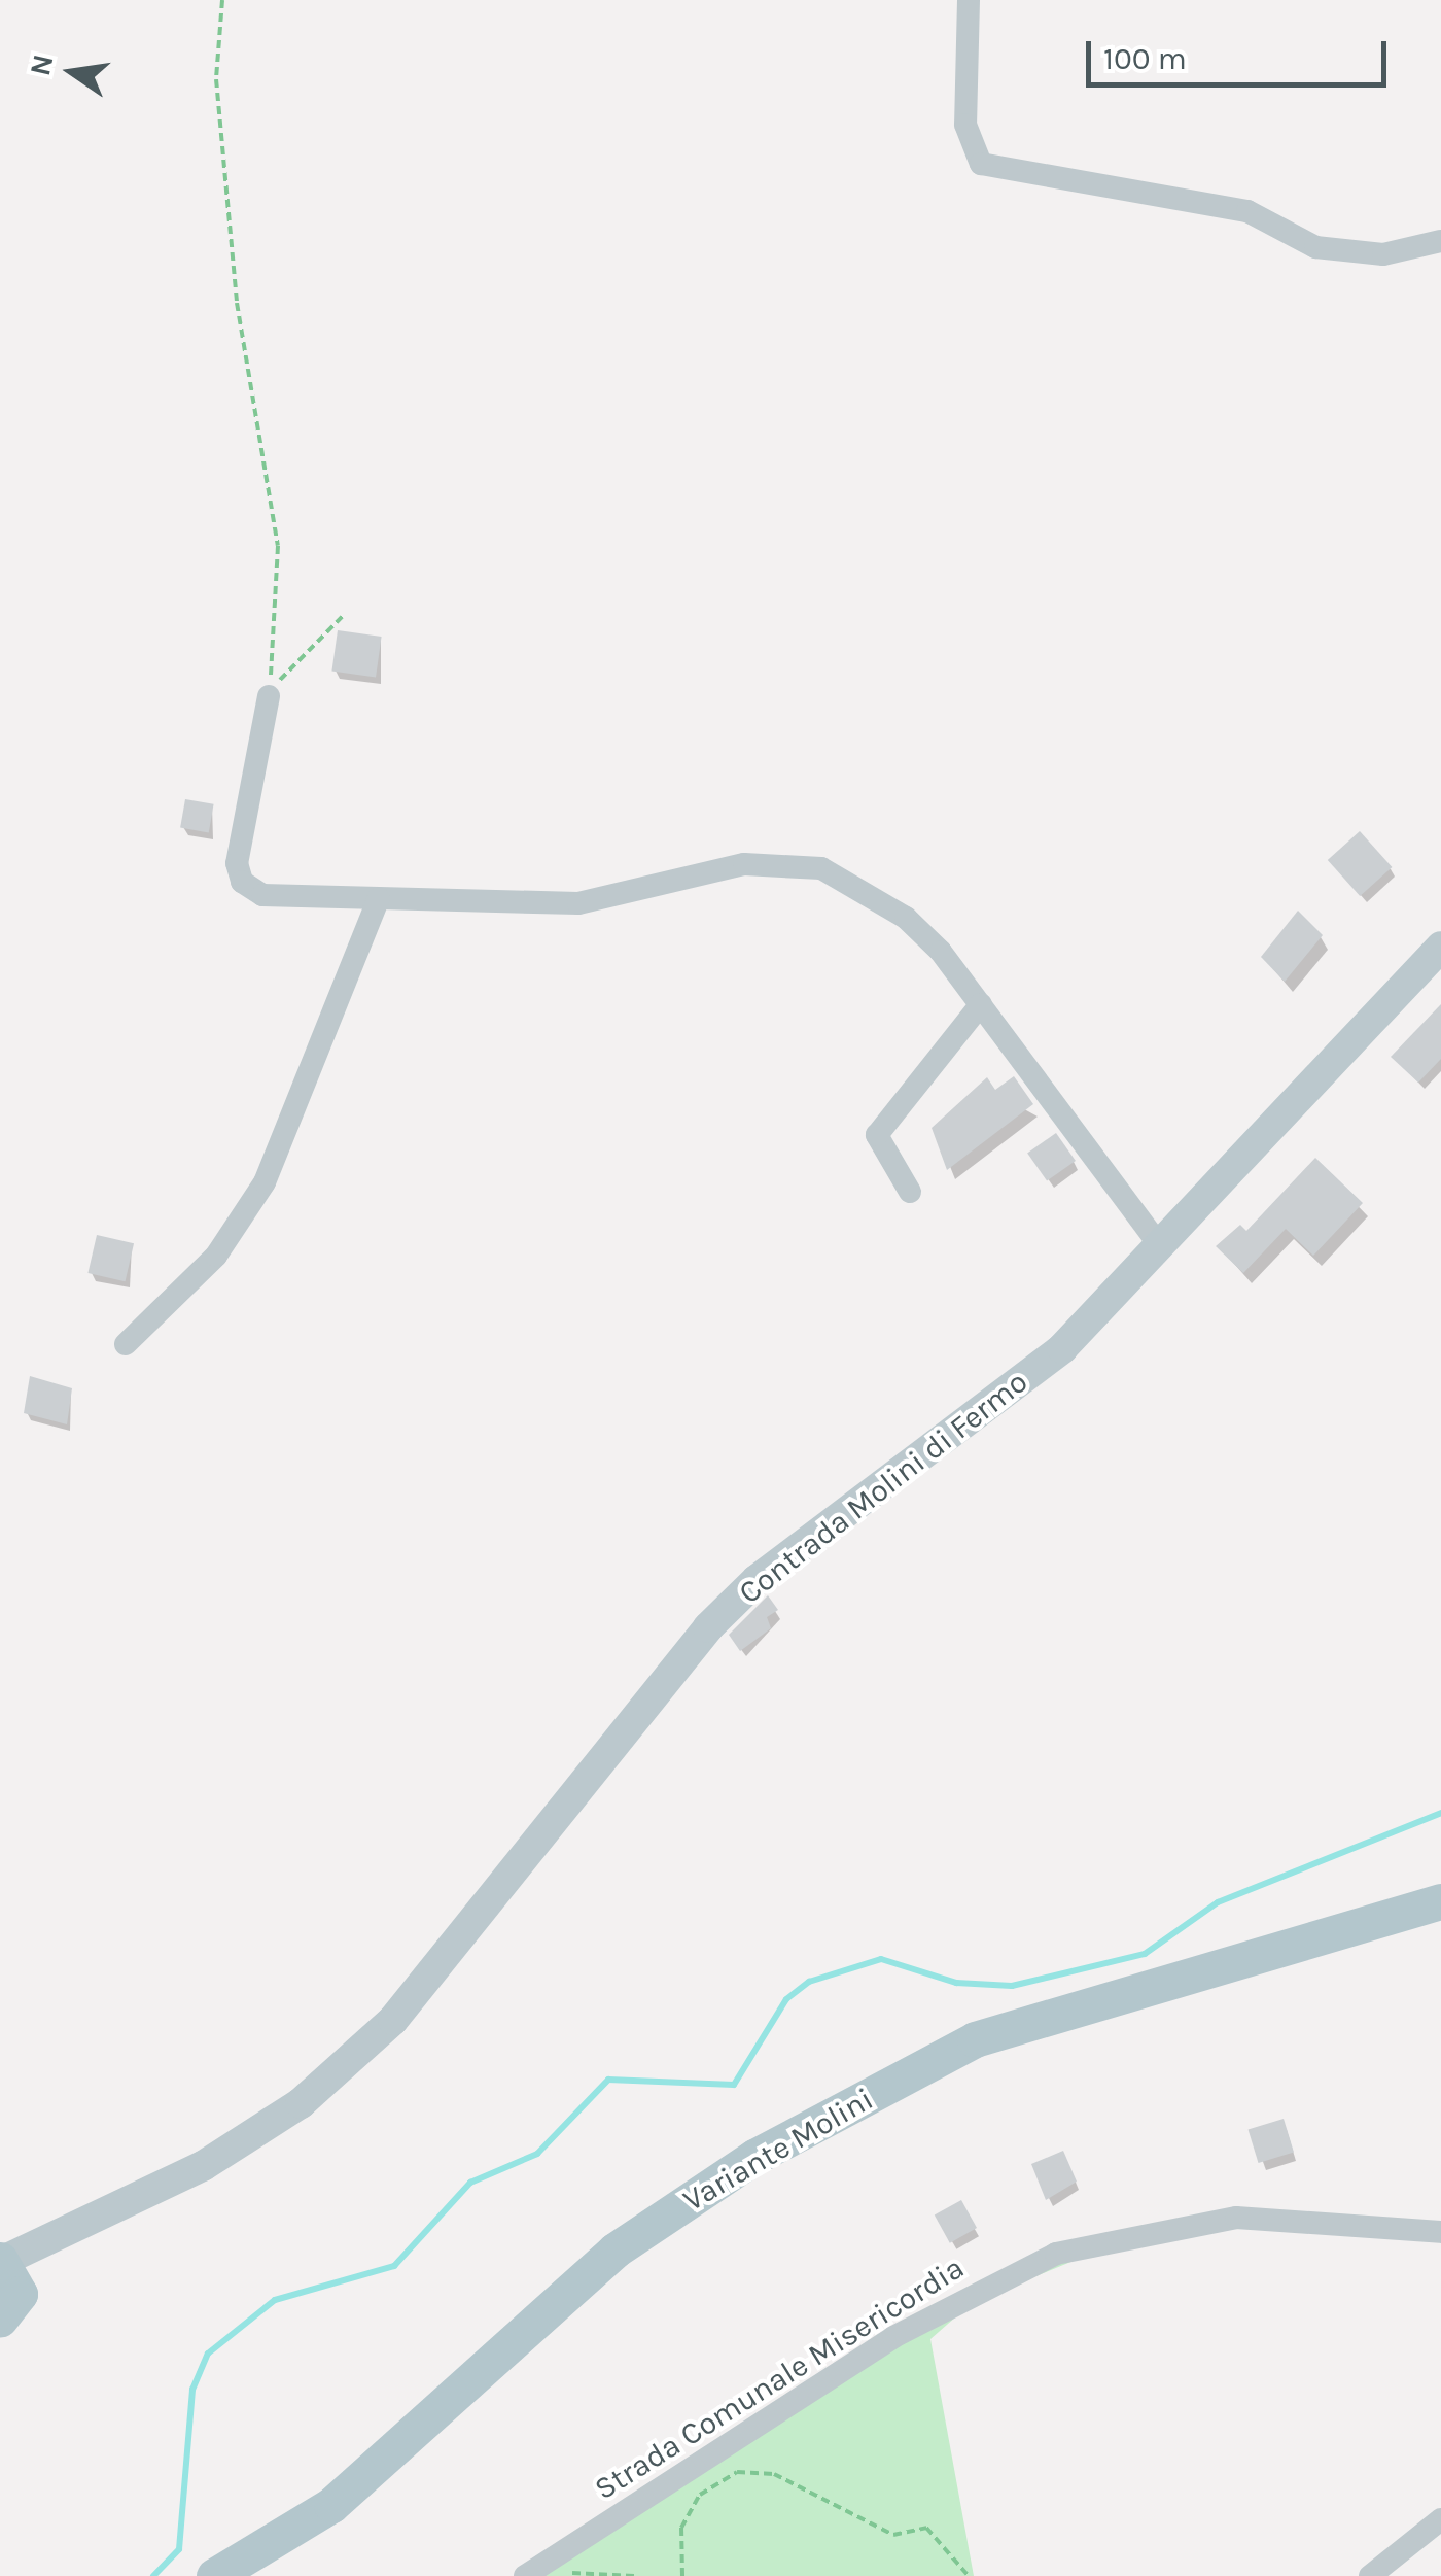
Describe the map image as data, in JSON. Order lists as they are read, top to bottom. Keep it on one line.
{"streets":{"main road":["Contrada Molini di Fermo","Variante Molini"],"street":["Strada Comunale Misericordia"]},"scale_bar":"100 m","north":"left"}
